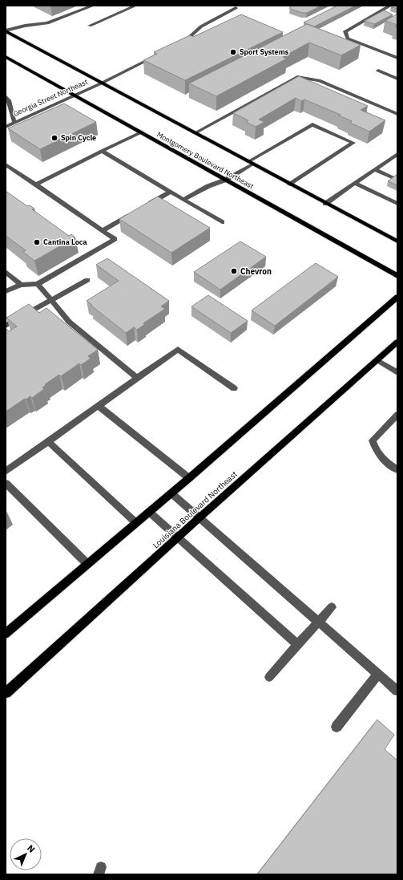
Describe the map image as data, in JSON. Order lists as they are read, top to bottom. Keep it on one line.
{"streets":{"main road":["Montgomery Boulevard Northeast","Louisiana Boulevard Northeast"],"street":["Georgia Street Northeast"]},"crossings":[["Georgia Street Northeast","Montgomery Boulevard Northeast"]],"places":["Sport Systems","Spin Cycle","Cantina Loca","Chevron"],"north":"top right"}
